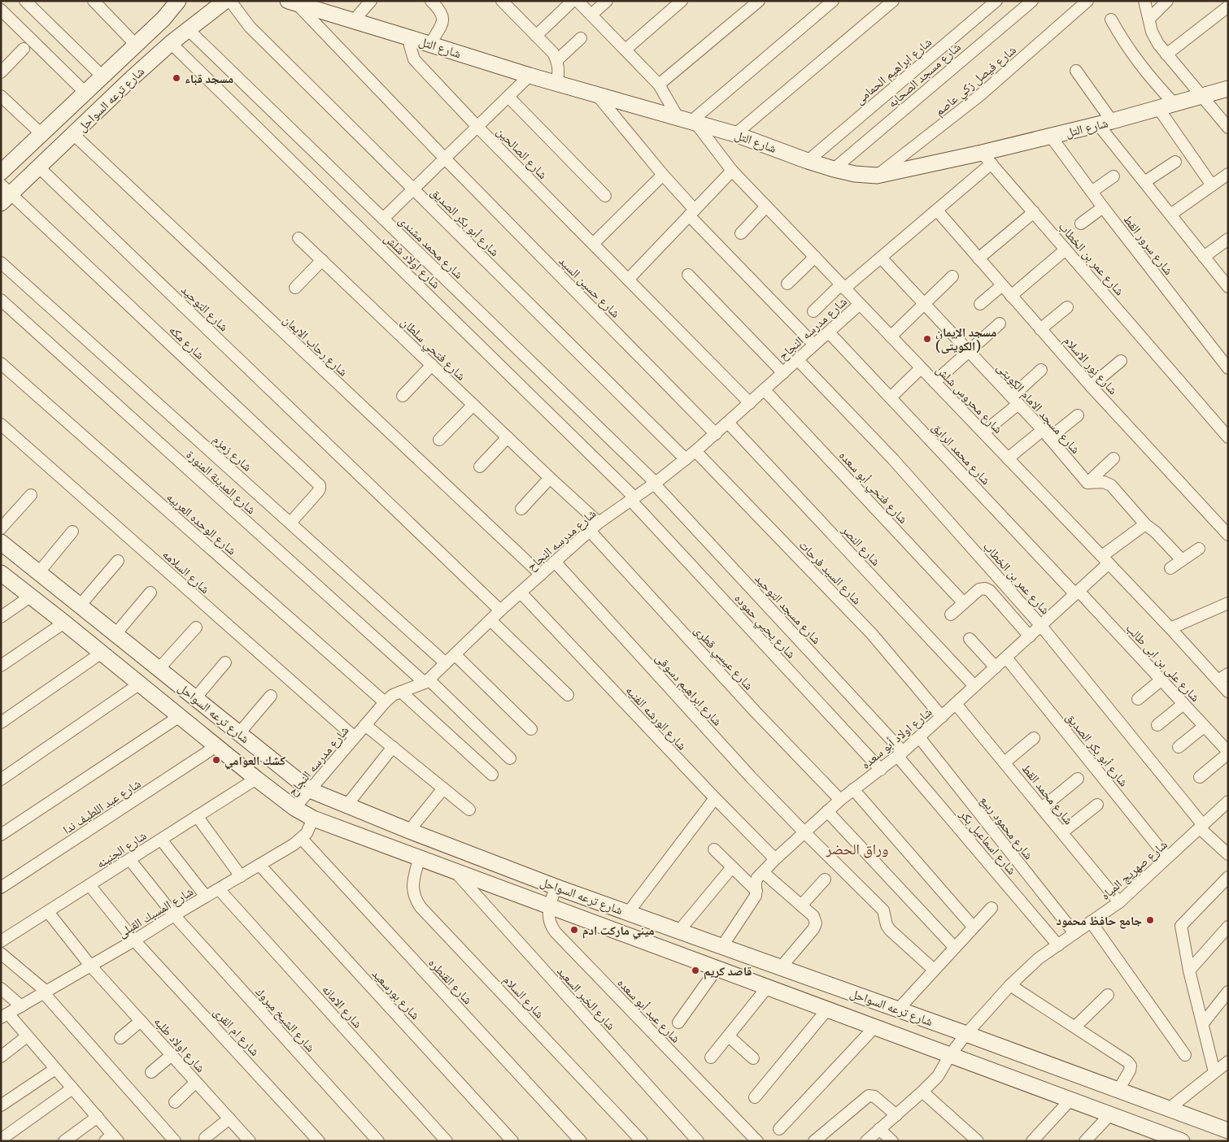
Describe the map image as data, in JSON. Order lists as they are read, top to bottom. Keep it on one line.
{"streets":{"main road":["شارع التل","شارع ترعه السواحل"],"street":["شارع ابراهيم الحمامى","شارع مسجد الصحابه","شارع فيصل زكي عاصم","شارع الصالحين","شارع أبو بكر الصديق","شارع سرور القط","شارع محمد مشندى","شارع عمر بن الخطاب","شارع اولاد شلش","شارع حسين السيد","شارع التوحيد","شارع مدرسه النجاح","شارع مكه","شارع رحاب الايمان","شارع فتحي سلطان","شارع نور الاسلام","شارع محروس شلش","شارع مسجد الامام الكويتى","شارع زمزم","شارع محمد الرايق","شارع المدينة المنورة","شارع فتحي أبو سعده","شارع الوحده العربيه","شارع النصر","شارع السلامه","شارع السيد فرحات","شارع مسجد التوحيد","شارع يحيي حموده","شارع عيسي قطرى","شارع على بن ابى طالب","شارع ابراهيم دسوقى","شارع الورشه الفنيه","شارع اولاد أبو سعده","شارع محمد القط","شارع عبد اللطيف ندا","شارع محمود ربيع","شارع اسماعيل بكر","شارع الجنينه","شارع صهريج المياه","شارع المسبك القبلى","شارع القنطره","شارع بورسعيد","شارع السلام","شارع الخبر السعيد","شارع الامانه","شارع عيد أبو سعده","شارع الشيخ مبروك","شارع ام القرى","شارع اولاد طلبه"]},"crossings":[["شارع التل","شارع ابراهيم الحمامى"],["شارع التل","شارع مسجد الصحابه"],["شارع التل","شارع فيصل زكي عاصم"],["شارع التل","شارع الصالحين"],["شارع التل","شارع سرور القط"],["شارع التل","شارع عمر بن الخطاب"],["شارع التل","شارع حسين السيد"],["شارع التل","شارع محروس شلش"],["شارع ترعه السواحل","شارع محمد مشندى"],["شارع ترعه السواحل","شارع اولاد شلش"],["شارع ترعه السواحل","شارع التوحيد"],["شارع ترعه السواحل","شارع مدرسه النجاح"],["شارع ترعه السواحل","شارع مكه"],["شارع ترعه السواحل","شارع رحاب الايمان"],["شارع ترعه السواحل","شارع اولاد أبو سعده"],["شارع ترعه السواحل","شارع عبد اللطيف ندا"],["شارع ترعه السواحل","شارع الجنينه"],["شارع ترعه السواحل","شارع صهريج المياه"],["شارع ترعه السواحل","شارع المسبك القبلى"],["شارع ترعه السواحل","شارع السلام"],["شارع ترعه السواحل","شارع الخبر السعيد"],["شارع ترعه السواحل","شارع عيد أبو سعده"],["شارع الصالحين","شارع مدرسه النجاح"],["شارع أبو بكر الصديق","شارع مدرسه النجاح"],["شارع أبو بكر الصديق","شارع اولاد أبو سعده"],["شارع أبو بكر الصديق","شارع صهريج المياه"],["شارع محمد مشندى","شارع مدرسه النجاح"],["شارع محمد مشندى","شارع مسجد التوحيد"],["شارع عمر بن الخطاب","شارع مدرسه النجاح"],["شارع عمر بن الخطاب","شارع اولاد أبو سعده"],["شارع عمر بن الخطاب","شارع صهريج المياه"],["شارع اولاد شلش","شارع مدرسه النجاح"],["شارع اولاد شلش","شارع يحيي حموده"],["شارع حسين السيد","شارع مدرسه النجاح"],["شارع التوحيد","شارع مدرسه النجاح"],["شارع مدرسه النجاح","شارع رحاب الايمان"],["شارع مدرسه النجاح","شارع فتحي سلطان"],["شارع مدرسه النجاح","شارع محروس شلش"],["شارع مدرسه النجاح","شارع زمزم"],["شارع مدرسه النجاح","شارع محمد الرايق"],["شارع مدرسه النجاح","شارع المدينة المنورة"],["شارع مدرسه النجاح","شارع فتحي أبو سعده"],["شارع مدرسه النجاح","شارع الوحده العربيه"],["شارع مدرسه النجاح","شارع النصر"],["شارع مدرسه النجاح","شارع السلامه"],["شارع مدرسه النجاح","شارع السيد فرحات"],["شارع مدرسه النجاح","شارع مسجد التوحيد"],["شارع مدرسه النجاح","شارع يحيي حموده"],["شارع مدرسه النجاح","شارع عيسي قطرى"],["شارع مدرسه النجاح","شارع ابراهيم دسوقى"],["شارع مدرسه النجاح","شارع الورشه الفنيه"],["شارع مكه","شارع زمزم"],["شارع فتحي سلطان","شارع عيسي قطرى"],["شارع محروس شلش","شارع اولاد أبو سعده"],["شارع محمد الرايق","شارع على بن ابى طالب"],["شارع محمد الرايق","شارع اولاد أبو سعده"],["شارع النصر","شارع اولاد أبو سعده"],["شارع السيد فرحات","شارع اولاد أبو سعده"],["شارع مسجد التوحيد","شارع اولاد أبو سعده"],["شارع مسجد التوحيد","شارع اسماعيل بكر"],["شارع يحيي حموده","شارع اولاد أبو سعده"],["شارع عيسي قطرى","شارع اولاد أبو سعده"],["شارع على بن ابى طالب","شارع اولاد أبو سعده"],["شارع ابراهيم دسوقى","شارع اولاد أبو سعده"],["شارع الورشه الفنيه","شارع اولاد أبو سعده"],["شارع اولاد أبو سعده","شارع محمد القط"],["شارع اولاد أبو سعده","شارع محمود ربيع"],["شارع اولاد أبو سعده","شارع اسماعيل بكر"],["شارع محمد القط","شارع صهريج المياه"],["شارع محمود ربيع","شارع صهريج المياه"],["شارع اسماعيل بكر","شارع صهريج المياه"],["شارع الجنينه","شارع الشيخ مبروك"],["شارع الجنينه","شارع ام القرى"],["شارع الجنينه","شارع اولاد طلبه"],["شارع المسبك القبلى","شارع القنطره"],["شارع المسبك القبلى","شارع بورسعيد"],["شارع المسبك القبلى","شارع الامانه"],["شارع المسبك القبلى","شارع الشيخ مبروك"],["شارع المسبك القبلى","شارع ام القرى"],["شارع المسبك القبلى","شارع اولاد طلبه"]],"districts":["وراق الحضر"],"places":["مسجد قباء","مسجد الإيمان (الكويتى)","كشك العوامي","جامع حافظ محمود","ميني ماركت ادم","قاصد كريم"]}
